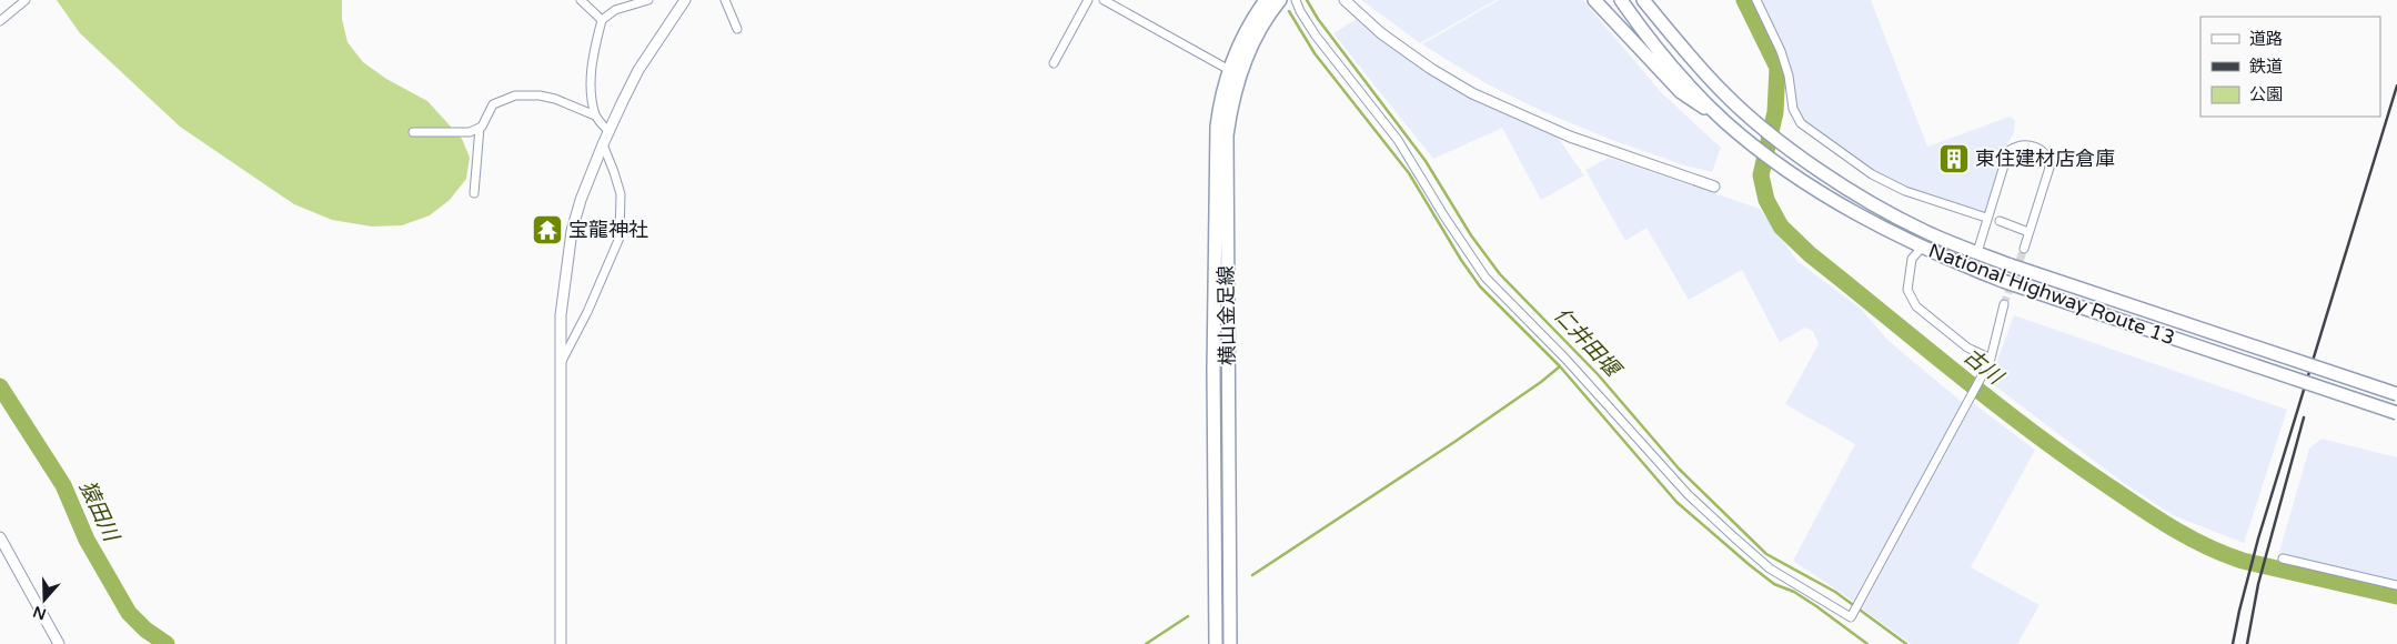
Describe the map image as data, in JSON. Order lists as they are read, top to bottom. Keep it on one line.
{"streets":{"main road":["National Highway Route 13","横山金足線"]},"water":["仁井田堰","古川","猿田川"],"places":{"building":["東住建材店倉庫"],"temple":["宝龍神社"]},"legend":["道路","鉄道","公園"],"north":"bottom"}
